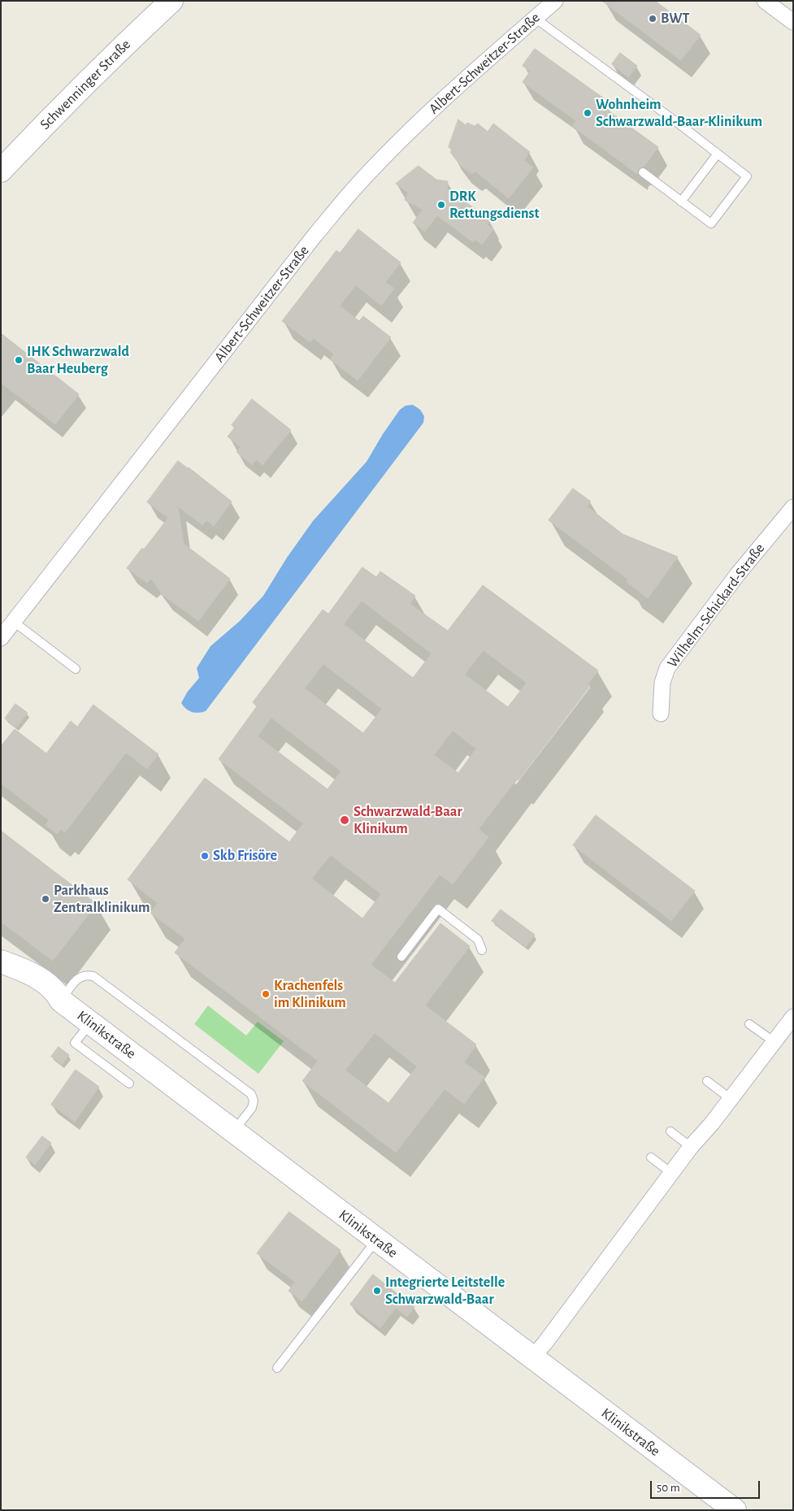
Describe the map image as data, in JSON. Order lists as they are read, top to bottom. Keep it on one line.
{"streets":{"street":["Albert-Schweitzer-Straße","Schwenninger Straße","Wilhelm-Schickard-Straße","Klinikstraße"]},"places":["BWT","Wohnheim Schwarzwald-Baar-Klinikum","DRK Rettungsdienst","IHK Schwarzwald Baar Heuberg","Schwarzwald-Baar Klinikum","Skb Frisöre","Parkhaus Zentralklinikum","Krachenfels im Klinikum","Integrierte Leitstelle Schwarzwald-Baar"],"scale_bar":"50 m"}
